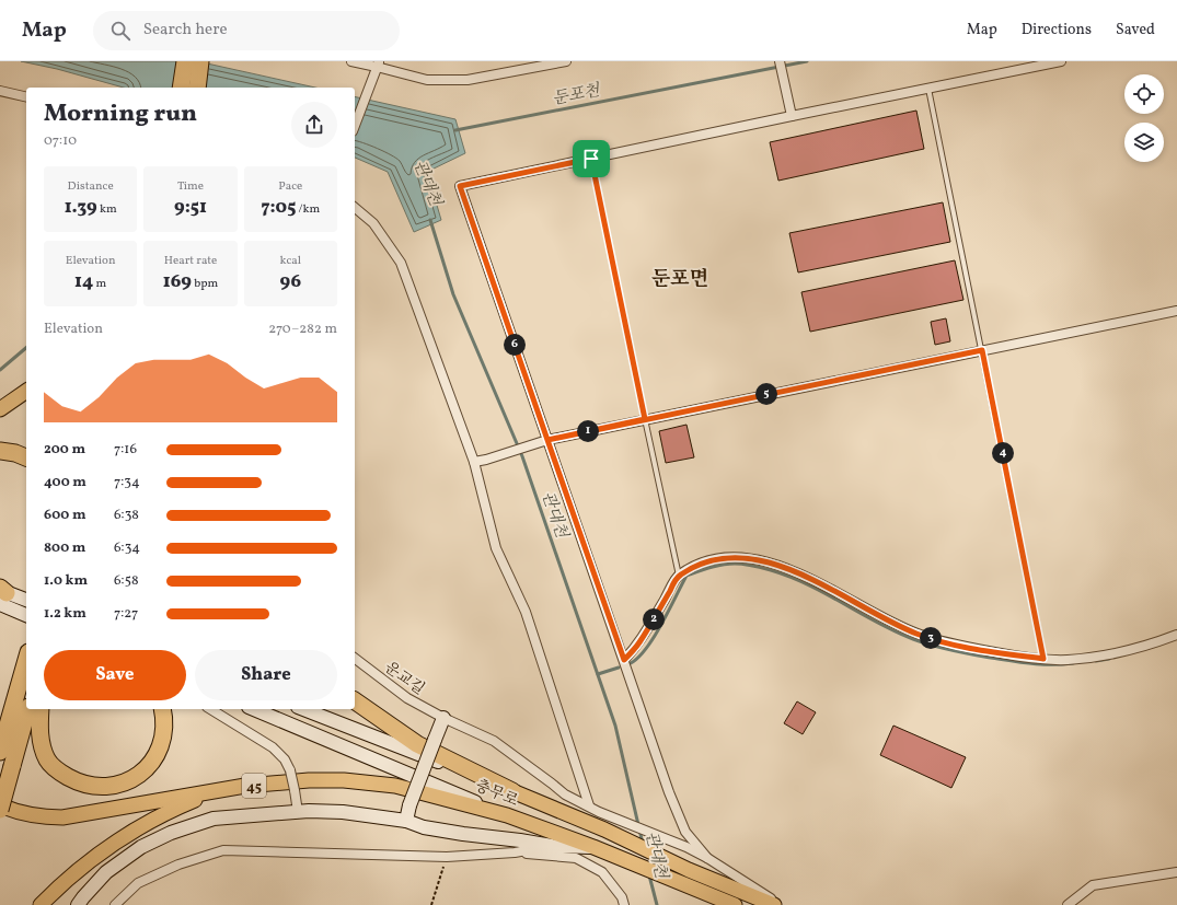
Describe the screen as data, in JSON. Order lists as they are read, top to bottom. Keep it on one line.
{"streets":{"main road":["45","충무로"],"street":["운교길"]},"crossings":[["45","충무로"]],"districts":["둔포면"],"water":["둔포천","관대천"],"page":{"header":"Map","search":"Search here","nav":["Map","Directions","Saved"],"heading":["Morning run","07:10"],"stats":[["Distance","1.39 km"],["Time","9:51"],["Pace","7:05 /km"],["Elevation","14 m"],["Heart rate","169 bpm"],["kcal","96"]],"chart":["Elevation","270–282 m"],"pins":["6","5","1","4","2","3"],"list":[{"name":"200 m","note":"7:16"},{"name":"400 m","note":"7:34"},{"name":"600 m","note":"6:38"},{"name":"800 m","note":"6:34"},{"name":"1.0 km","note":"6:58"},{"name":"1.2 km","note":"7:27"}],"buttons":["Save","Share"]}}
